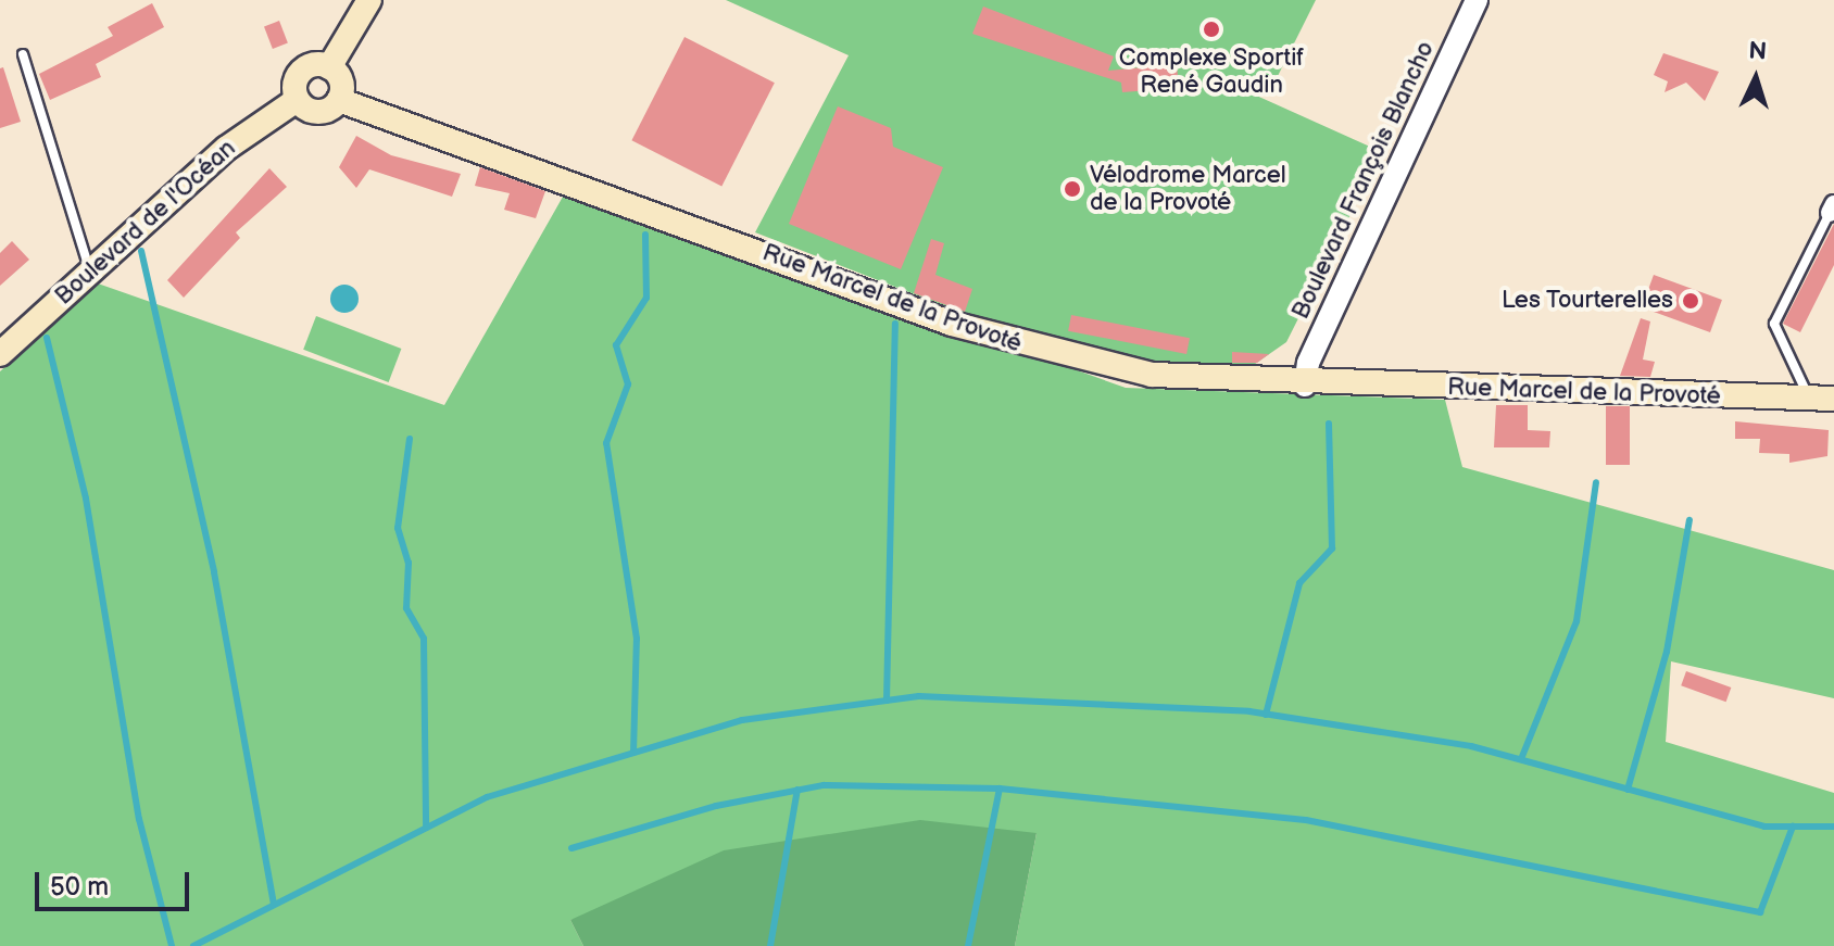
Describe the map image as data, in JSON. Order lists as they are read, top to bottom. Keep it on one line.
{"streets":{"main road":["Boulevard de l'Océan","Rue Marcel de la Provoté"],"street":["Boulevard François Blancho"]},"crossings":[["Boulevard François Blancho","Rue Marcel de la Provoté"],["Boulevard de l'Océan","Rue Marcel de la Provoté"]],"places":["Complexe Sportif René Gaudin","Vélodrome Marcel de la Provoté","Les Tourterelles"],"scale_bar":"50 m","north":"top"}
